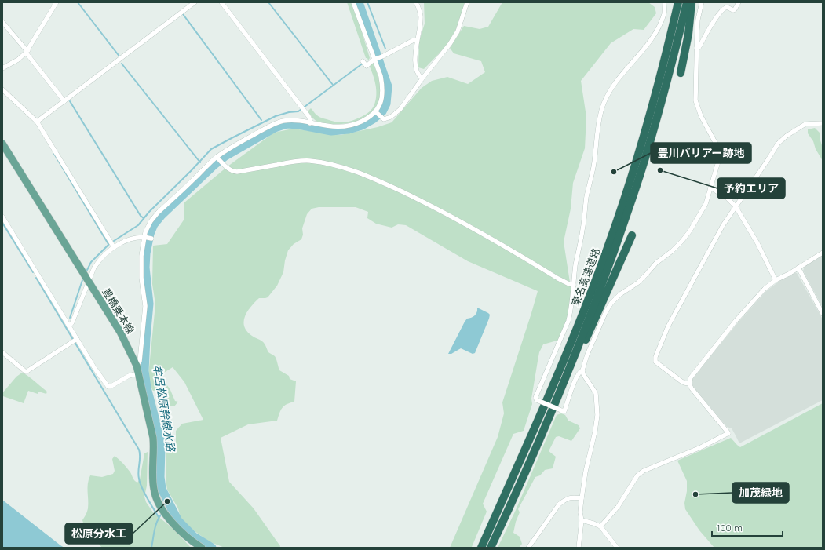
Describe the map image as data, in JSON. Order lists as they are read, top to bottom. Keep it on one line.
{"streets":{"highway":["東名高速道路"],"main road":["豊橋乗本線"]},"water":["牟呂松原幹線水路"],"places":["予約エリア","豊川バリアー跡地","加茂緑地","松原分水工"],"scale_bar":"100 m"}
